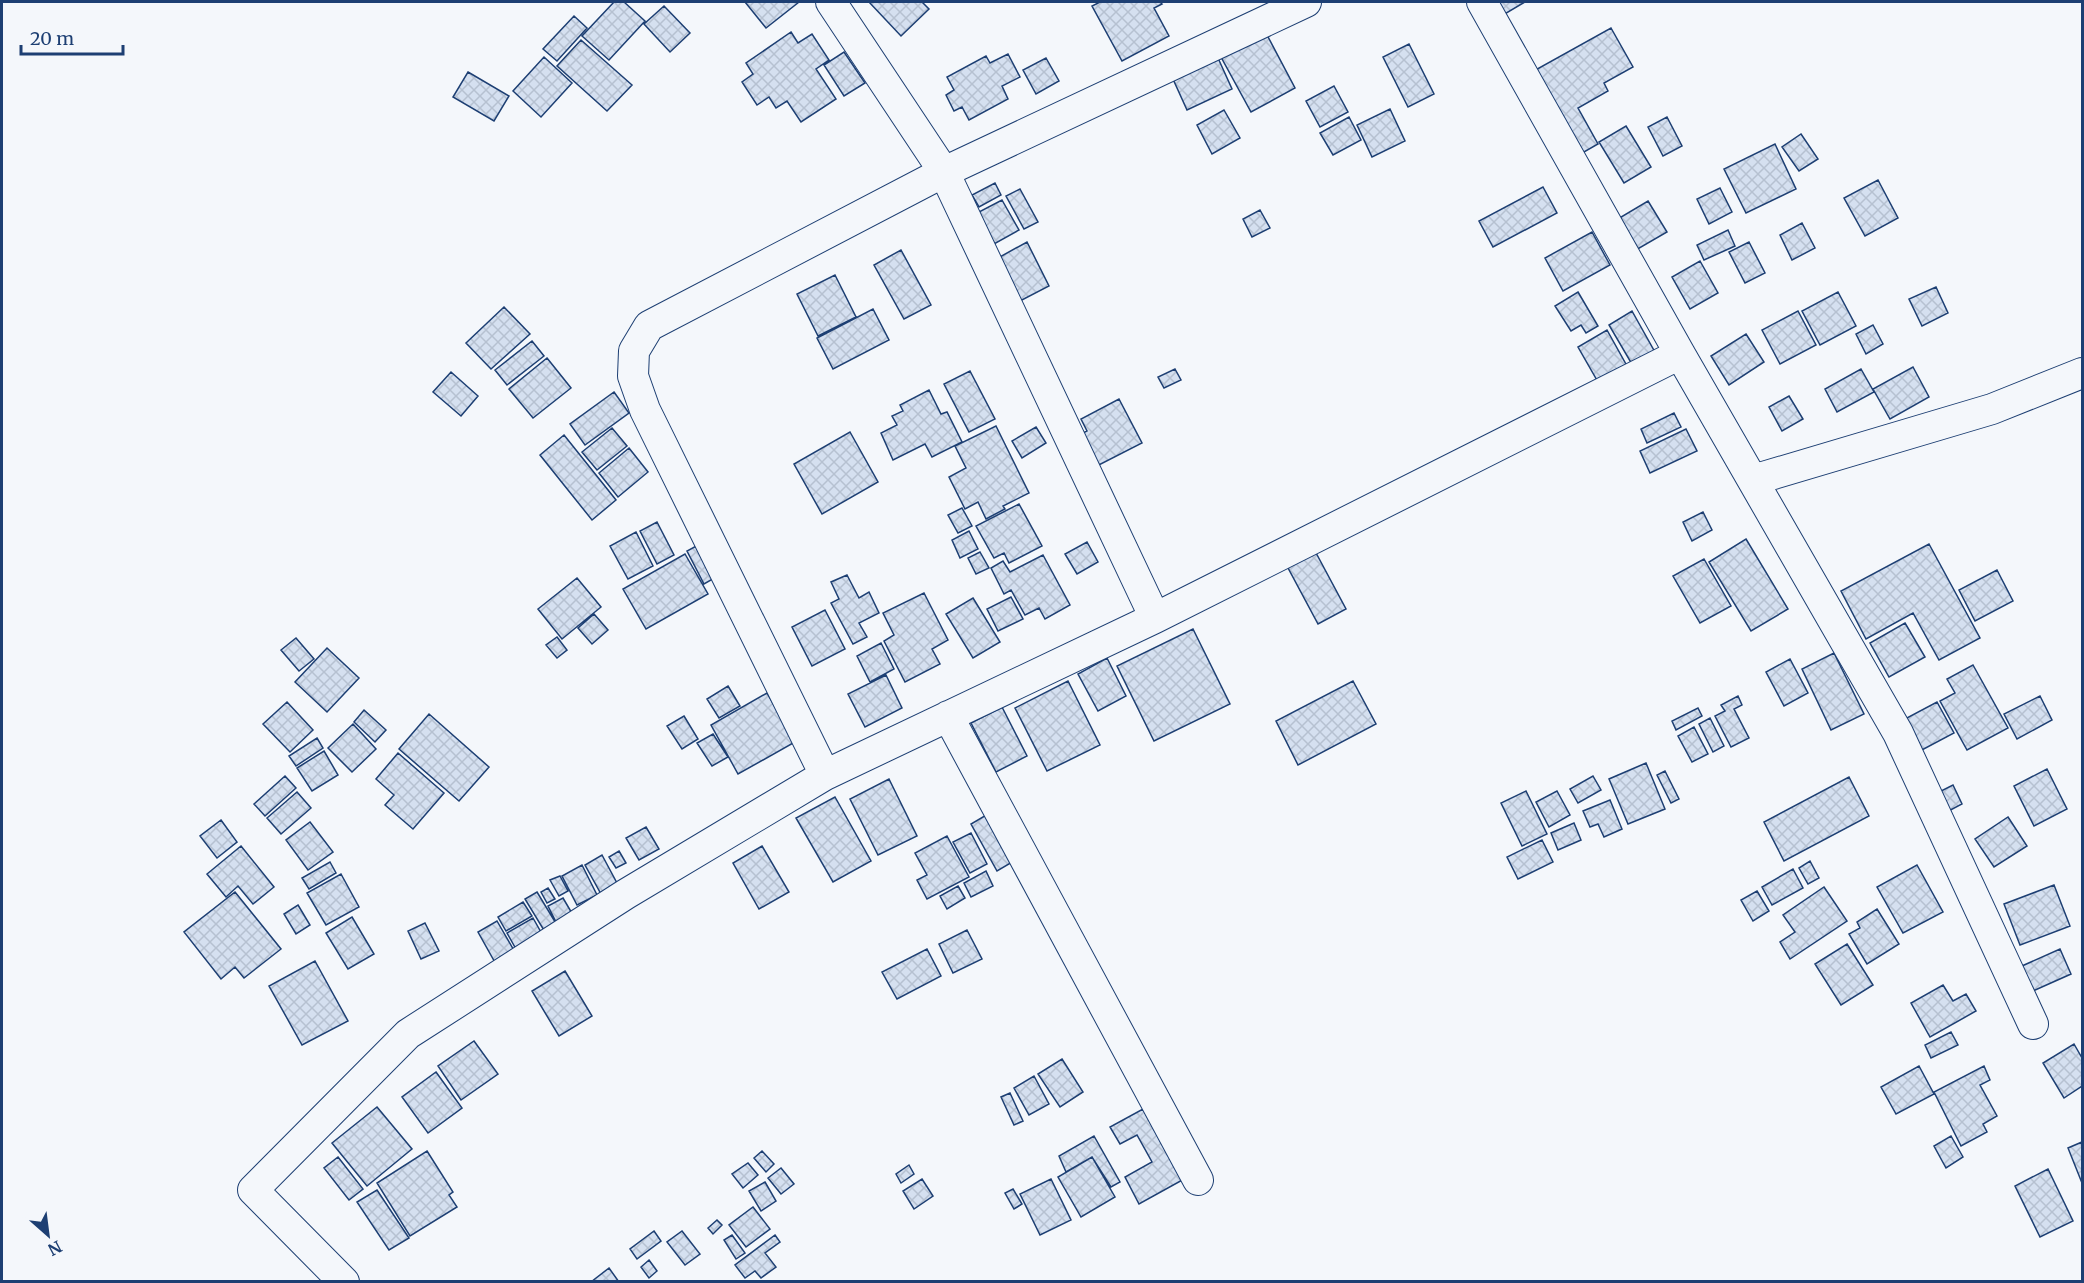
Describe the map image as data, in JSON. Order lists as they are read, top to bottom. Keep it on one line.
{"scale_bar":"20 m","north":"bottom right"}
